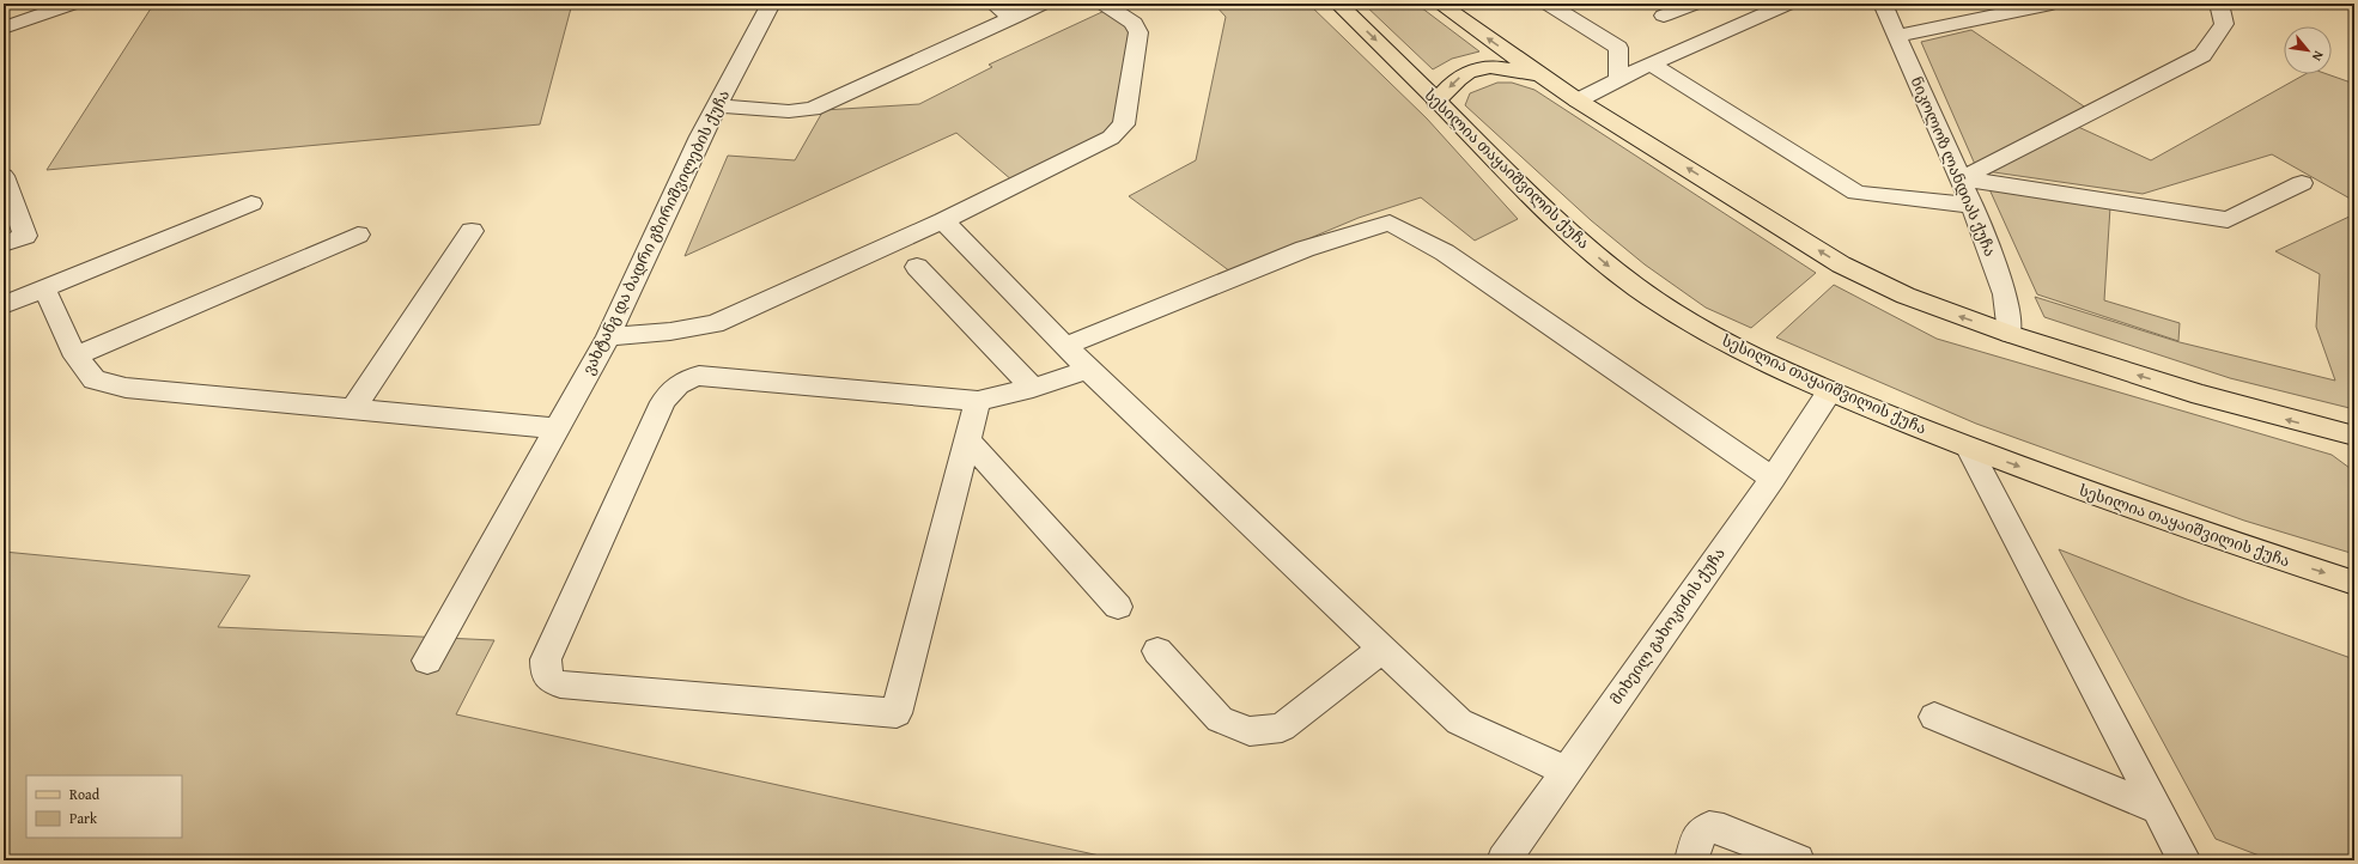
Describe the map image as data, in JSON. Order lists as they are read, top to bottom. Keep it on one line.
{"streets":{"main road":["სესილია თაყაიშვილის ქუჩა"],"street":["ნიკოლოზ ლანდიას ქუჩა","ვახტანგ და ბადრი გზირიშვილების ქუჩა","მიხეილ გახოკიძის ქუჩა"]},"crossings":[["სესილია თაყაიშვილის ქუჩა","მიხეილ გახოკიძის ქუჩა"]],"legend":["Road","Park"],"north":"bottom right"}
